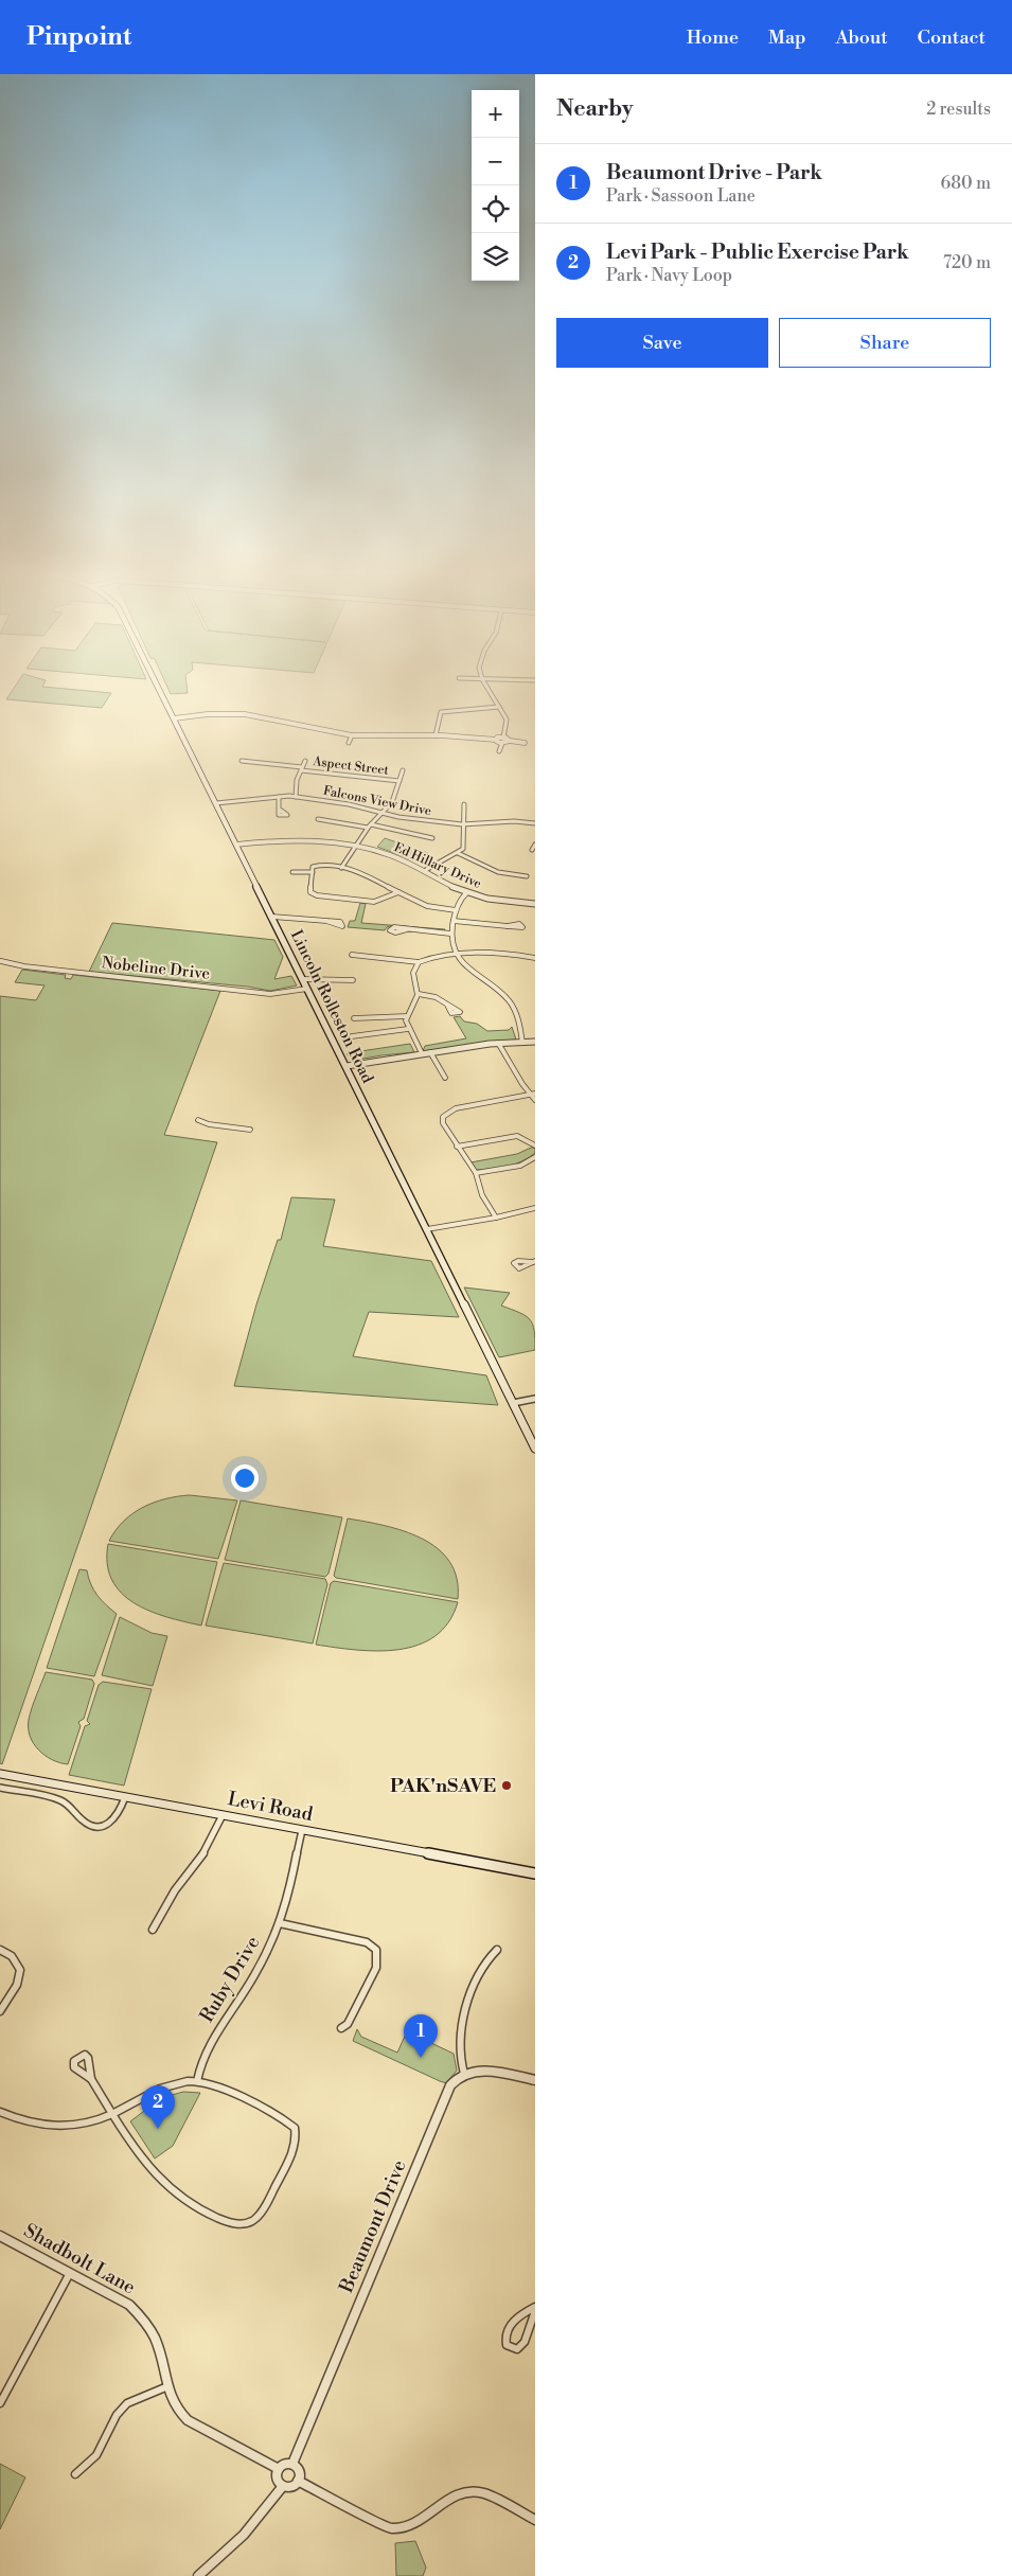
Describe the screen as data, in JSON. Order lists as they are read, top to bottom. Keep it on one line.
{"streets":{"main road":["Lincoln Rolleston Road","Levi Road"],"street":["Aspect Street","Falcons View Drive","Ed Hillary Drive","Nobeline Drive","Ruby Drive","Beaumont Drive","Shadbolt Lane"]},"crossings":[["Falcons View Drive","Lincoln Rolleston Road"],["Ed Hillary Drive","Lincoln Rolleston Road"],["Nobeline Drive","Lincoln Rolleston Road"],["Levi Road","Ruby Drive"],["Beaumont Drive","Shadbolt Lane"]],"places":["PAK'nSAVE"],"page":{"header":"Pinpoint","nav":["Home","Map","About","Contact"],"heading":["Nearby","2 results"],"map_buttons":["+","−"],"list":[{"mark":"1","name":"Beaumont Drive - Park","note":"Park · Sassoon Lane","value":"680 m"},{"mark":"2","name":"Levi Park - Public Exercise Park","note":"Park · Navy Loop","value":"720 m"}],"buttons":["Save","Share"],"pins":["1","2"]}}
